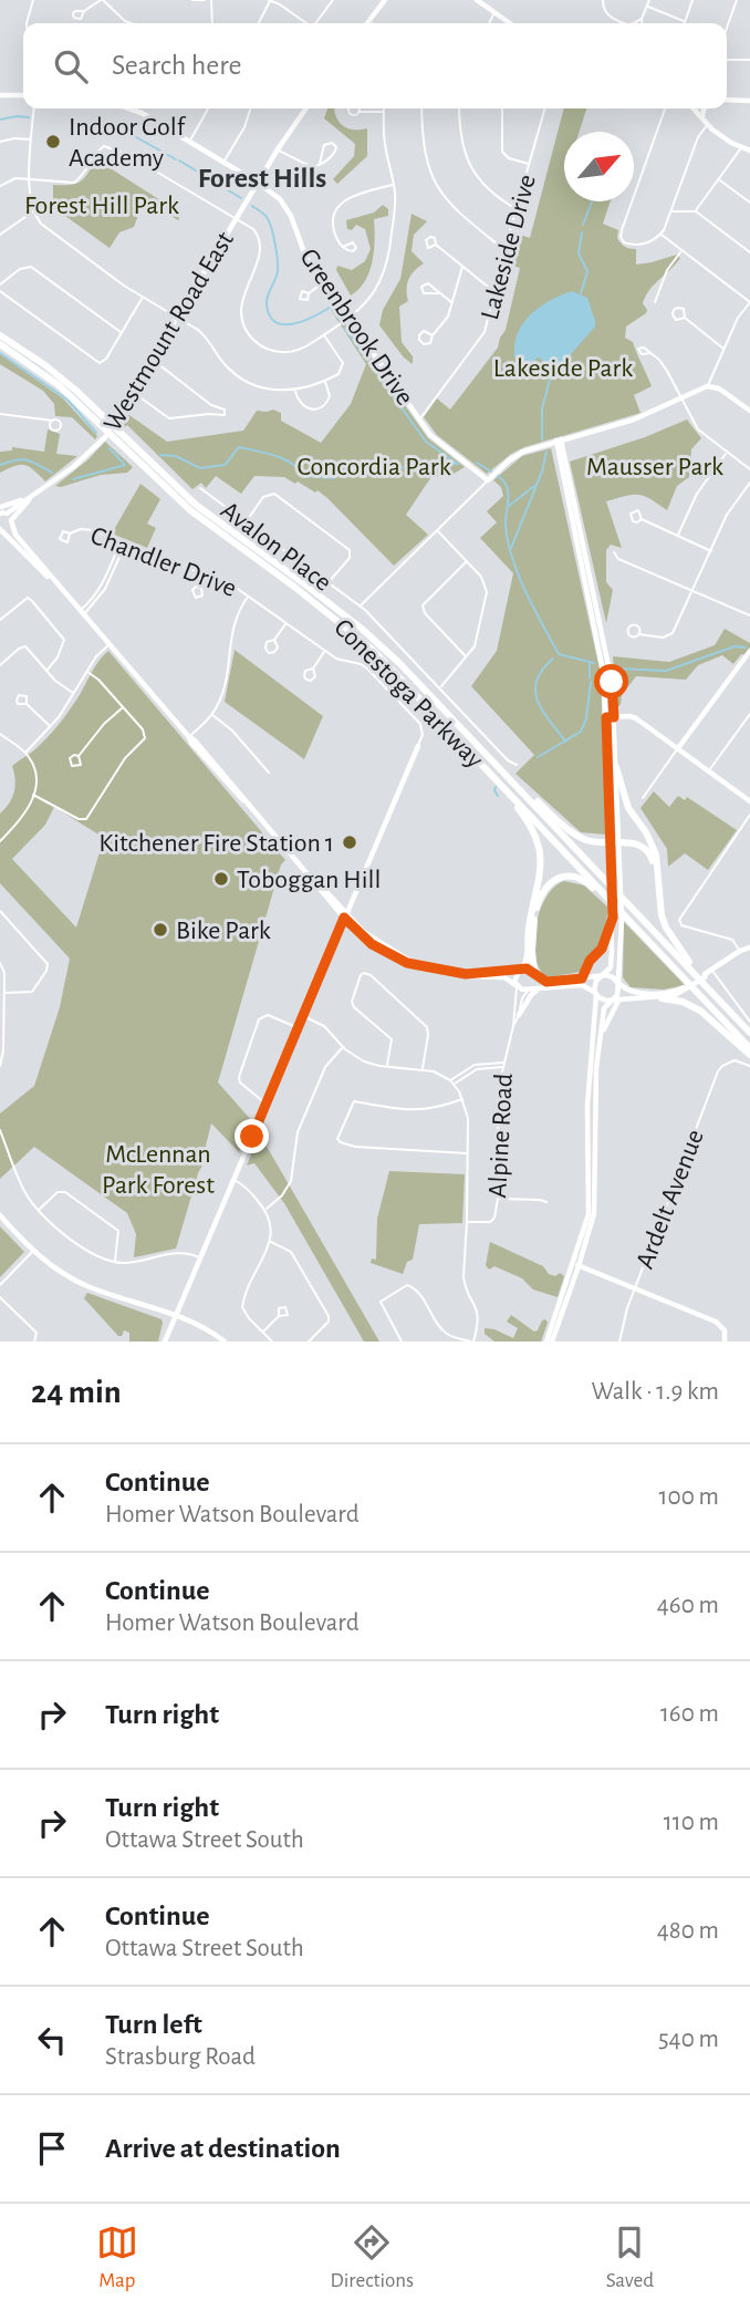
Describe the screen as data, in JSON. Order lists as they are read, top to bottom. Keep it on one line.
{"streets":{"highway":["Conestoga Parkway"],"main road":["Greenbrook Drive","Westmount Road East"],"street":["Lakeside Drive","Avalon Place","Chandler Drive","Alpine Road","Ardelt Avenue"]},"crossings":[["Lakeside Drive","Greenbrook Drive"],["Greenbrook Drive","Westmount Road East"]],"districts":["Forest Hills"],"parks":["Forest Hill Park","Lakeside Park","Concordia Park","Mausser Park","McLennan Park Forest"],"places":["Indoor Golf Academy","Kitchener Fire Station 1","Toboggan Hill","Bike Park"],"north":"top right","page":{"search":"Search here","heading":["24 min","Walk · 1.9 km"],"list":[["Continue","Homer Watson Boulevard","100 m"],["Continue","Homer Watson Boulevard","460 m"],["Turn right","160 m"],["Turn right","Ottawa Street South","110 m"],["Continue","Ottawa Street South","480 m"],["Turn left","Strasburg Road","540 m"],"Arrive at destination"],"nav":["Map","Directions","Saved"]}}
